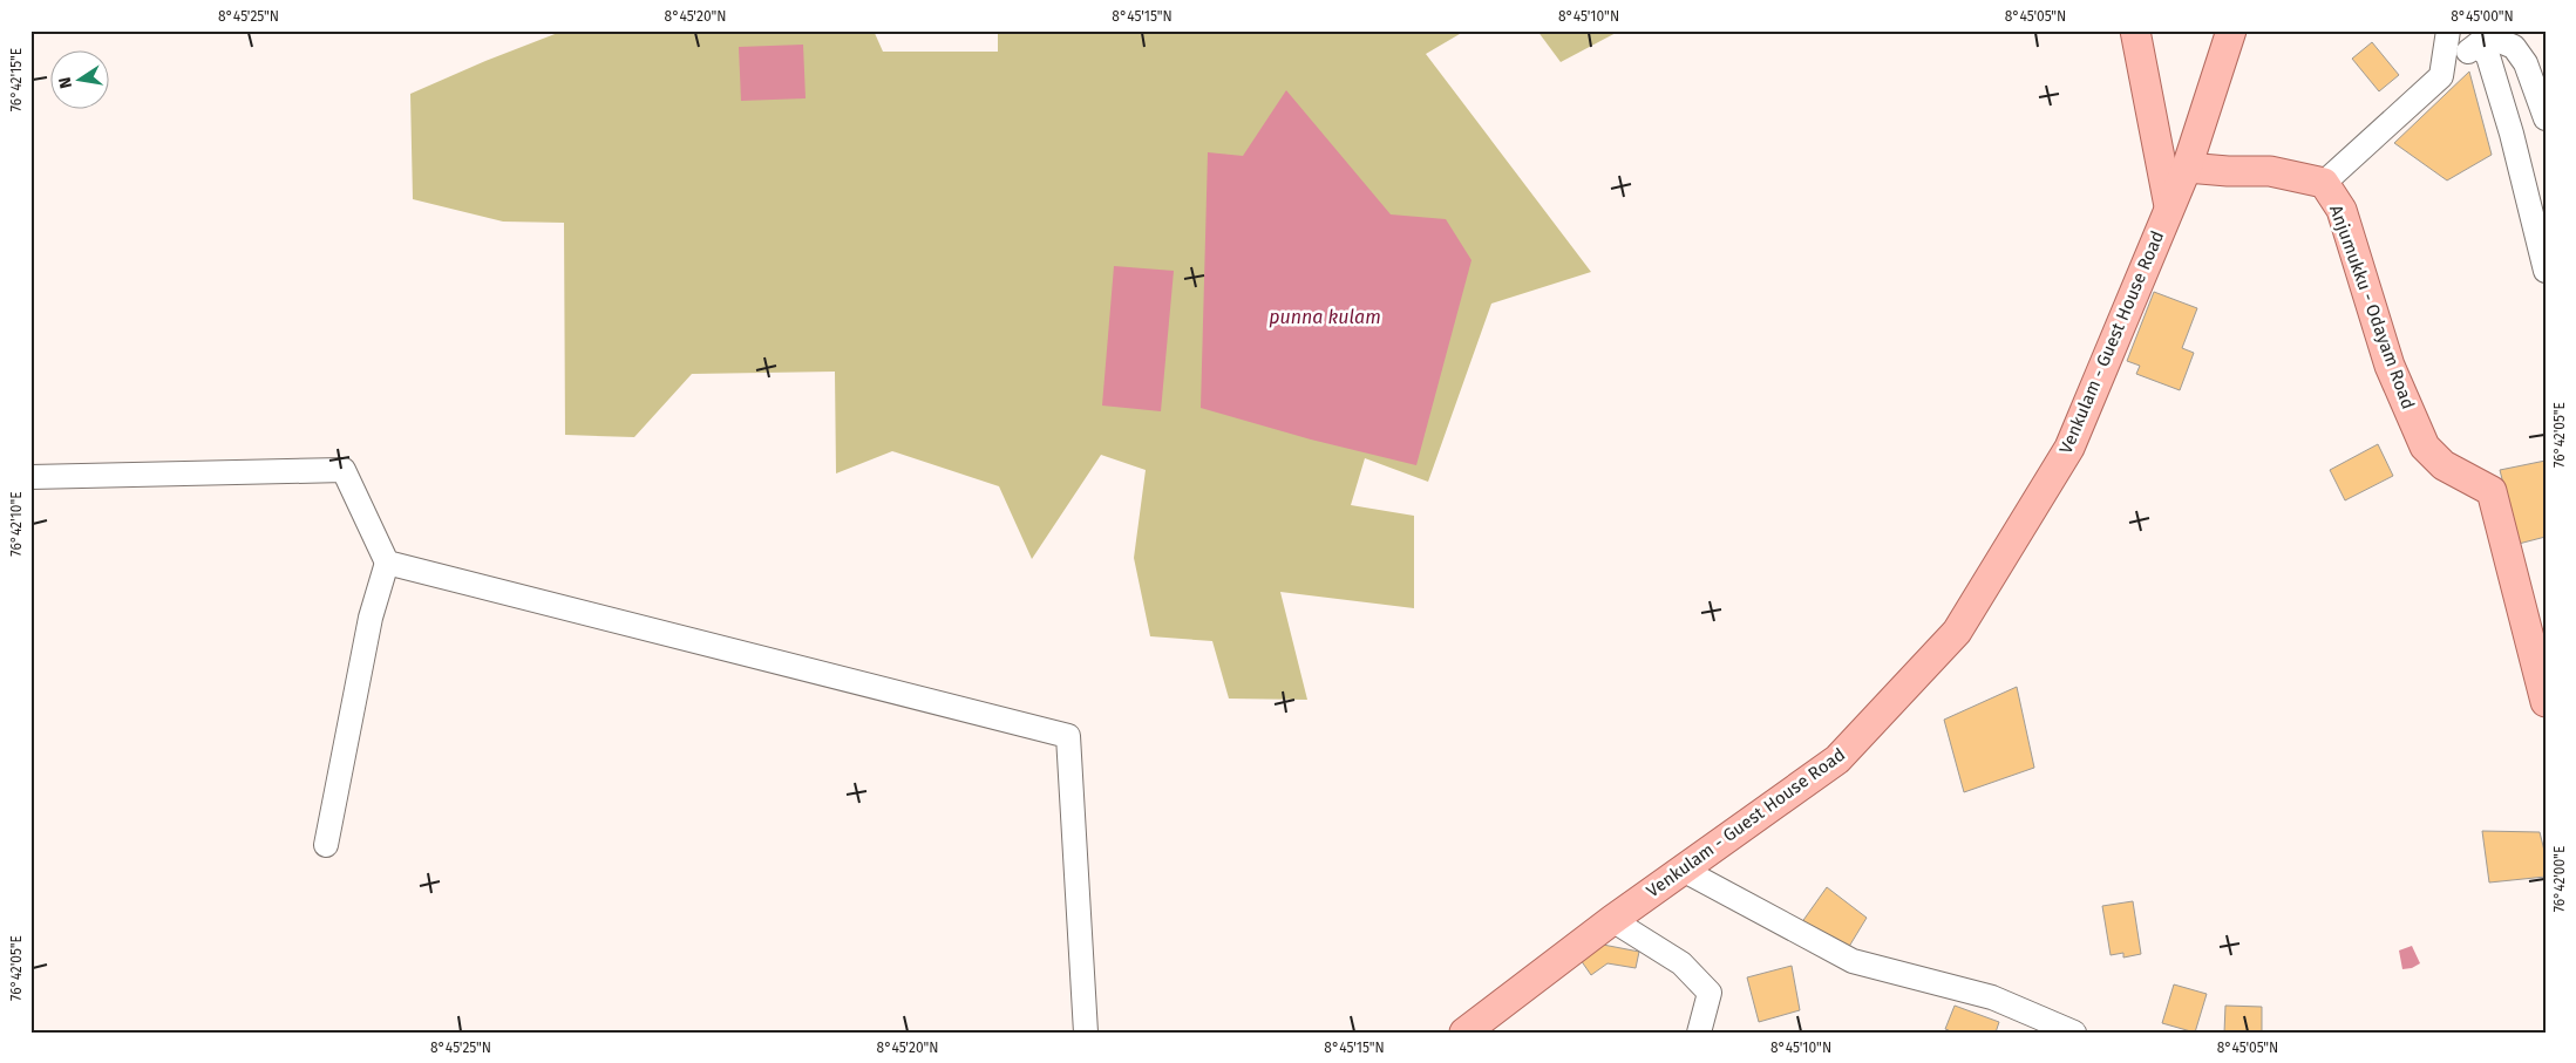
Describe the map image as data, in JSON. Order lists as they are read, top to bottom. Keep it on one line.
{"streets":{"main road":["Anjumukku - Odayam Road","Venkulam - Guest House Road"]},"crossings":[["Anjumukku - Odayam Road","Venkulam - Guest House Road"]],"water":["punna kulam"],"north":"left","coordinates":["8°45'25\"N","8°45'20\"N","8°45'15\"N","8°45'10\"N","8°45'05\"N","8°45'00\"N","76°42'15\"E","76°42'05\"E","76°42'10\"E","76°42'00\"E"]}
